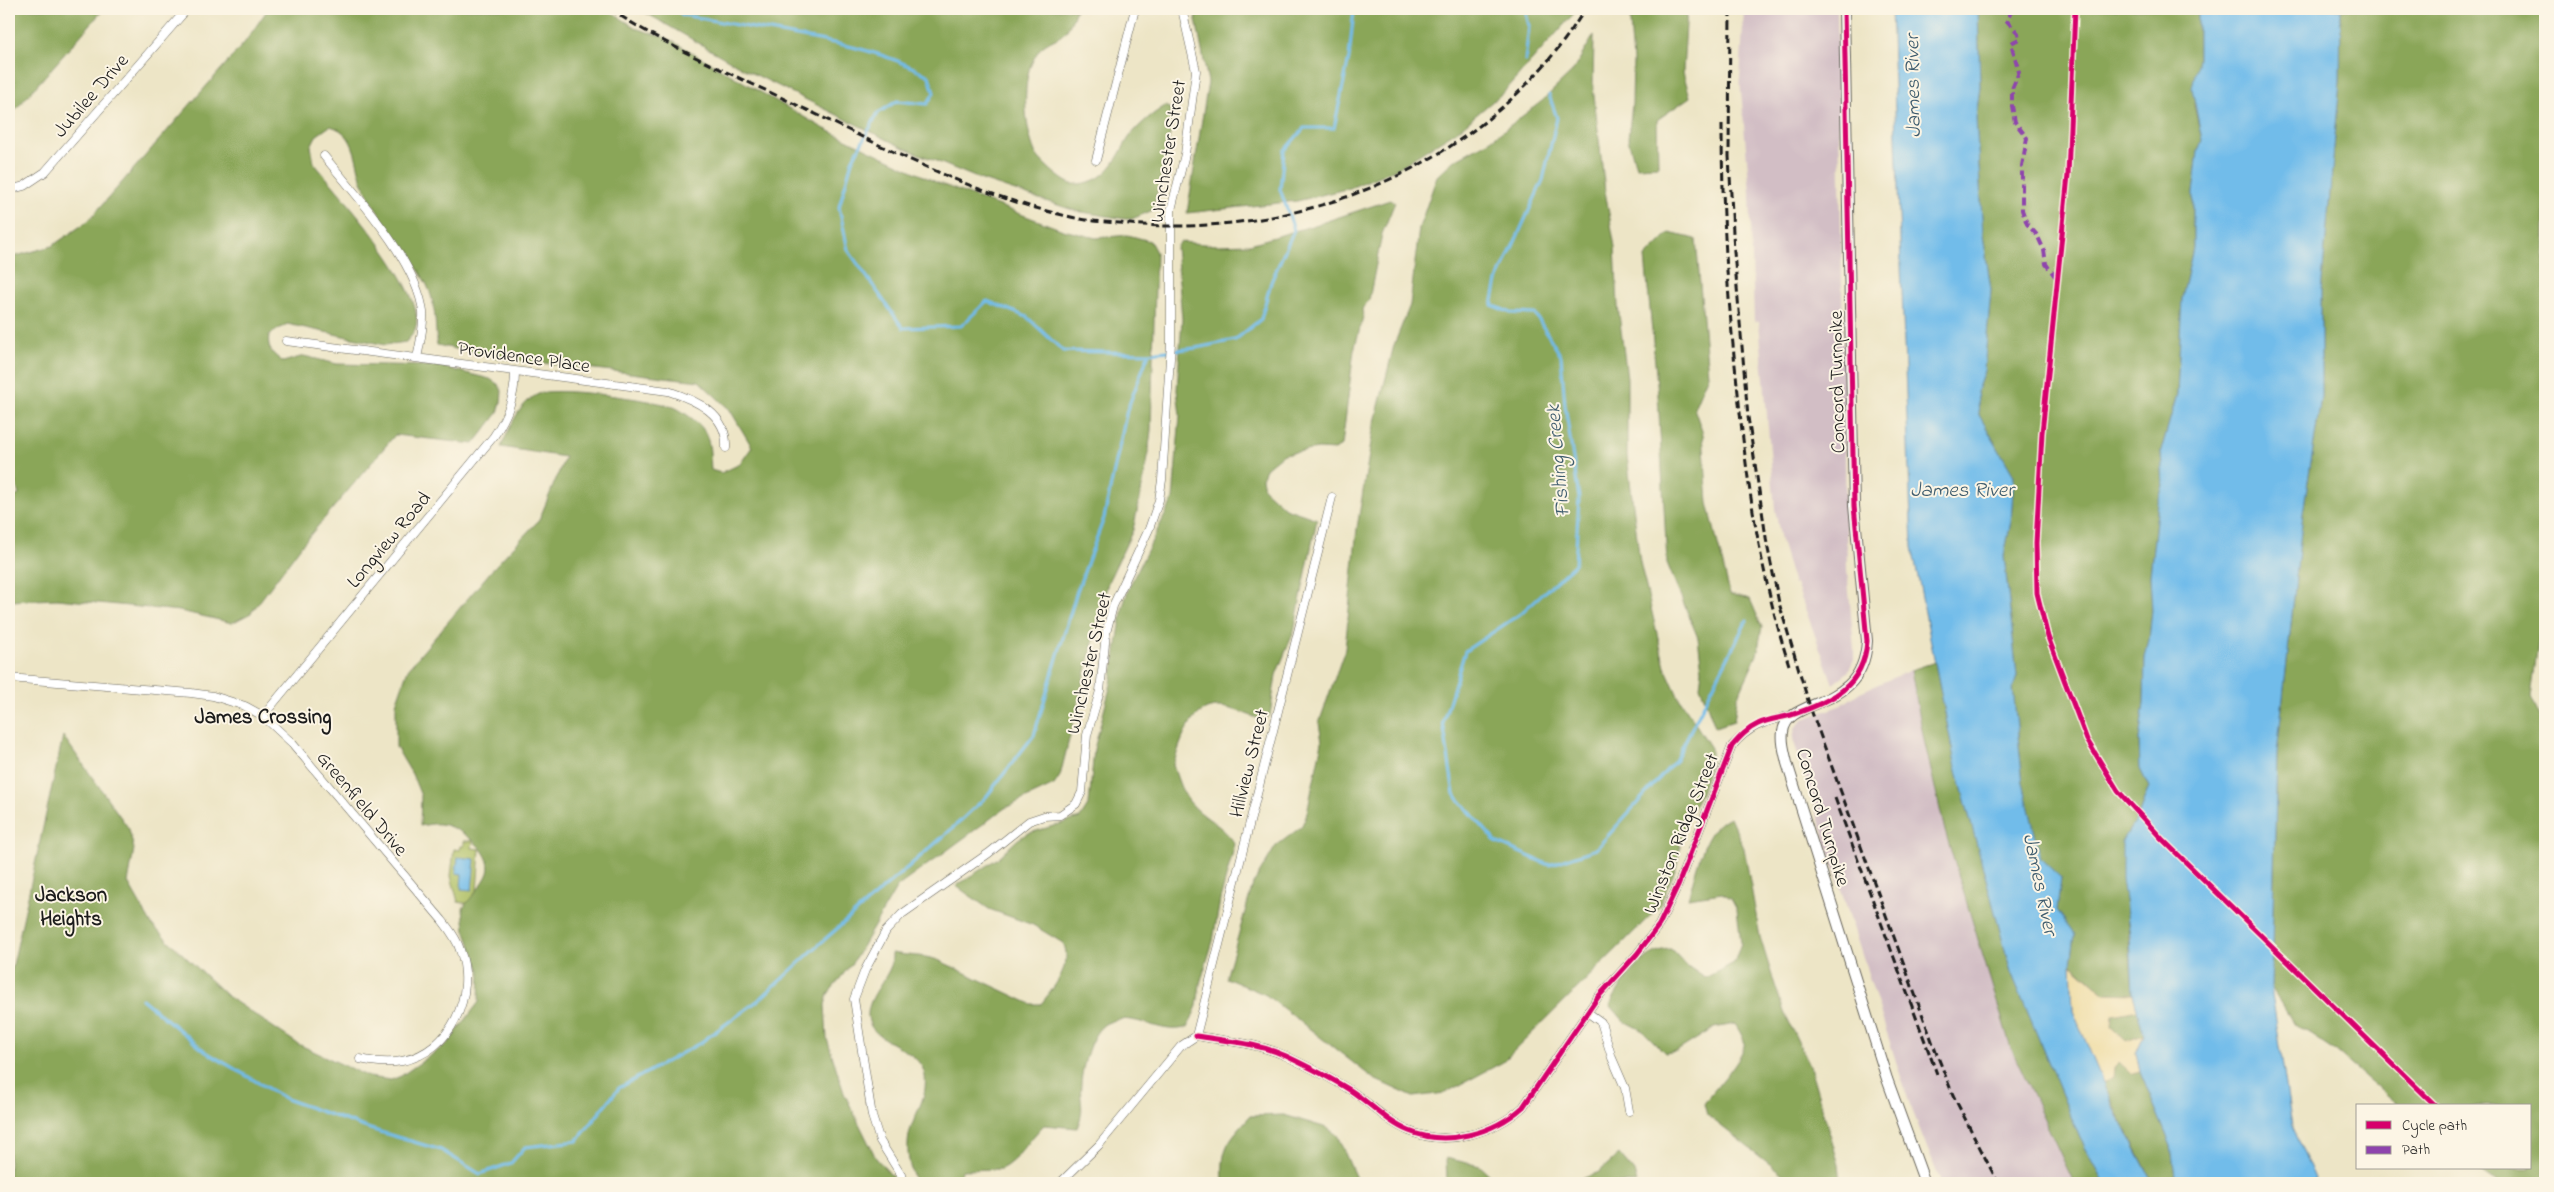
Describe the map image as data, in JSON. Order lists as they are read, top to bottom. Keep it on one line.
{"streets":{"street":["Jubilee Drive","Winchester Street","Providence Place","Concord Turnpike","Longview Road","Hillview Street","Greenfield Drive","Winston Ridge Street"]},"crossings":[["Providence Place","Longview Road"],["Concord Turnpike","Winston Ridge Street"],["Longview Road","Greenfield Drive"],["Hillview Street","Winston Ridge Street"]],"districts":["James Crossing","Jackson Heights"],"water":["James River","Fishing Creek"],"legend":["Cycle path","Path"]}
